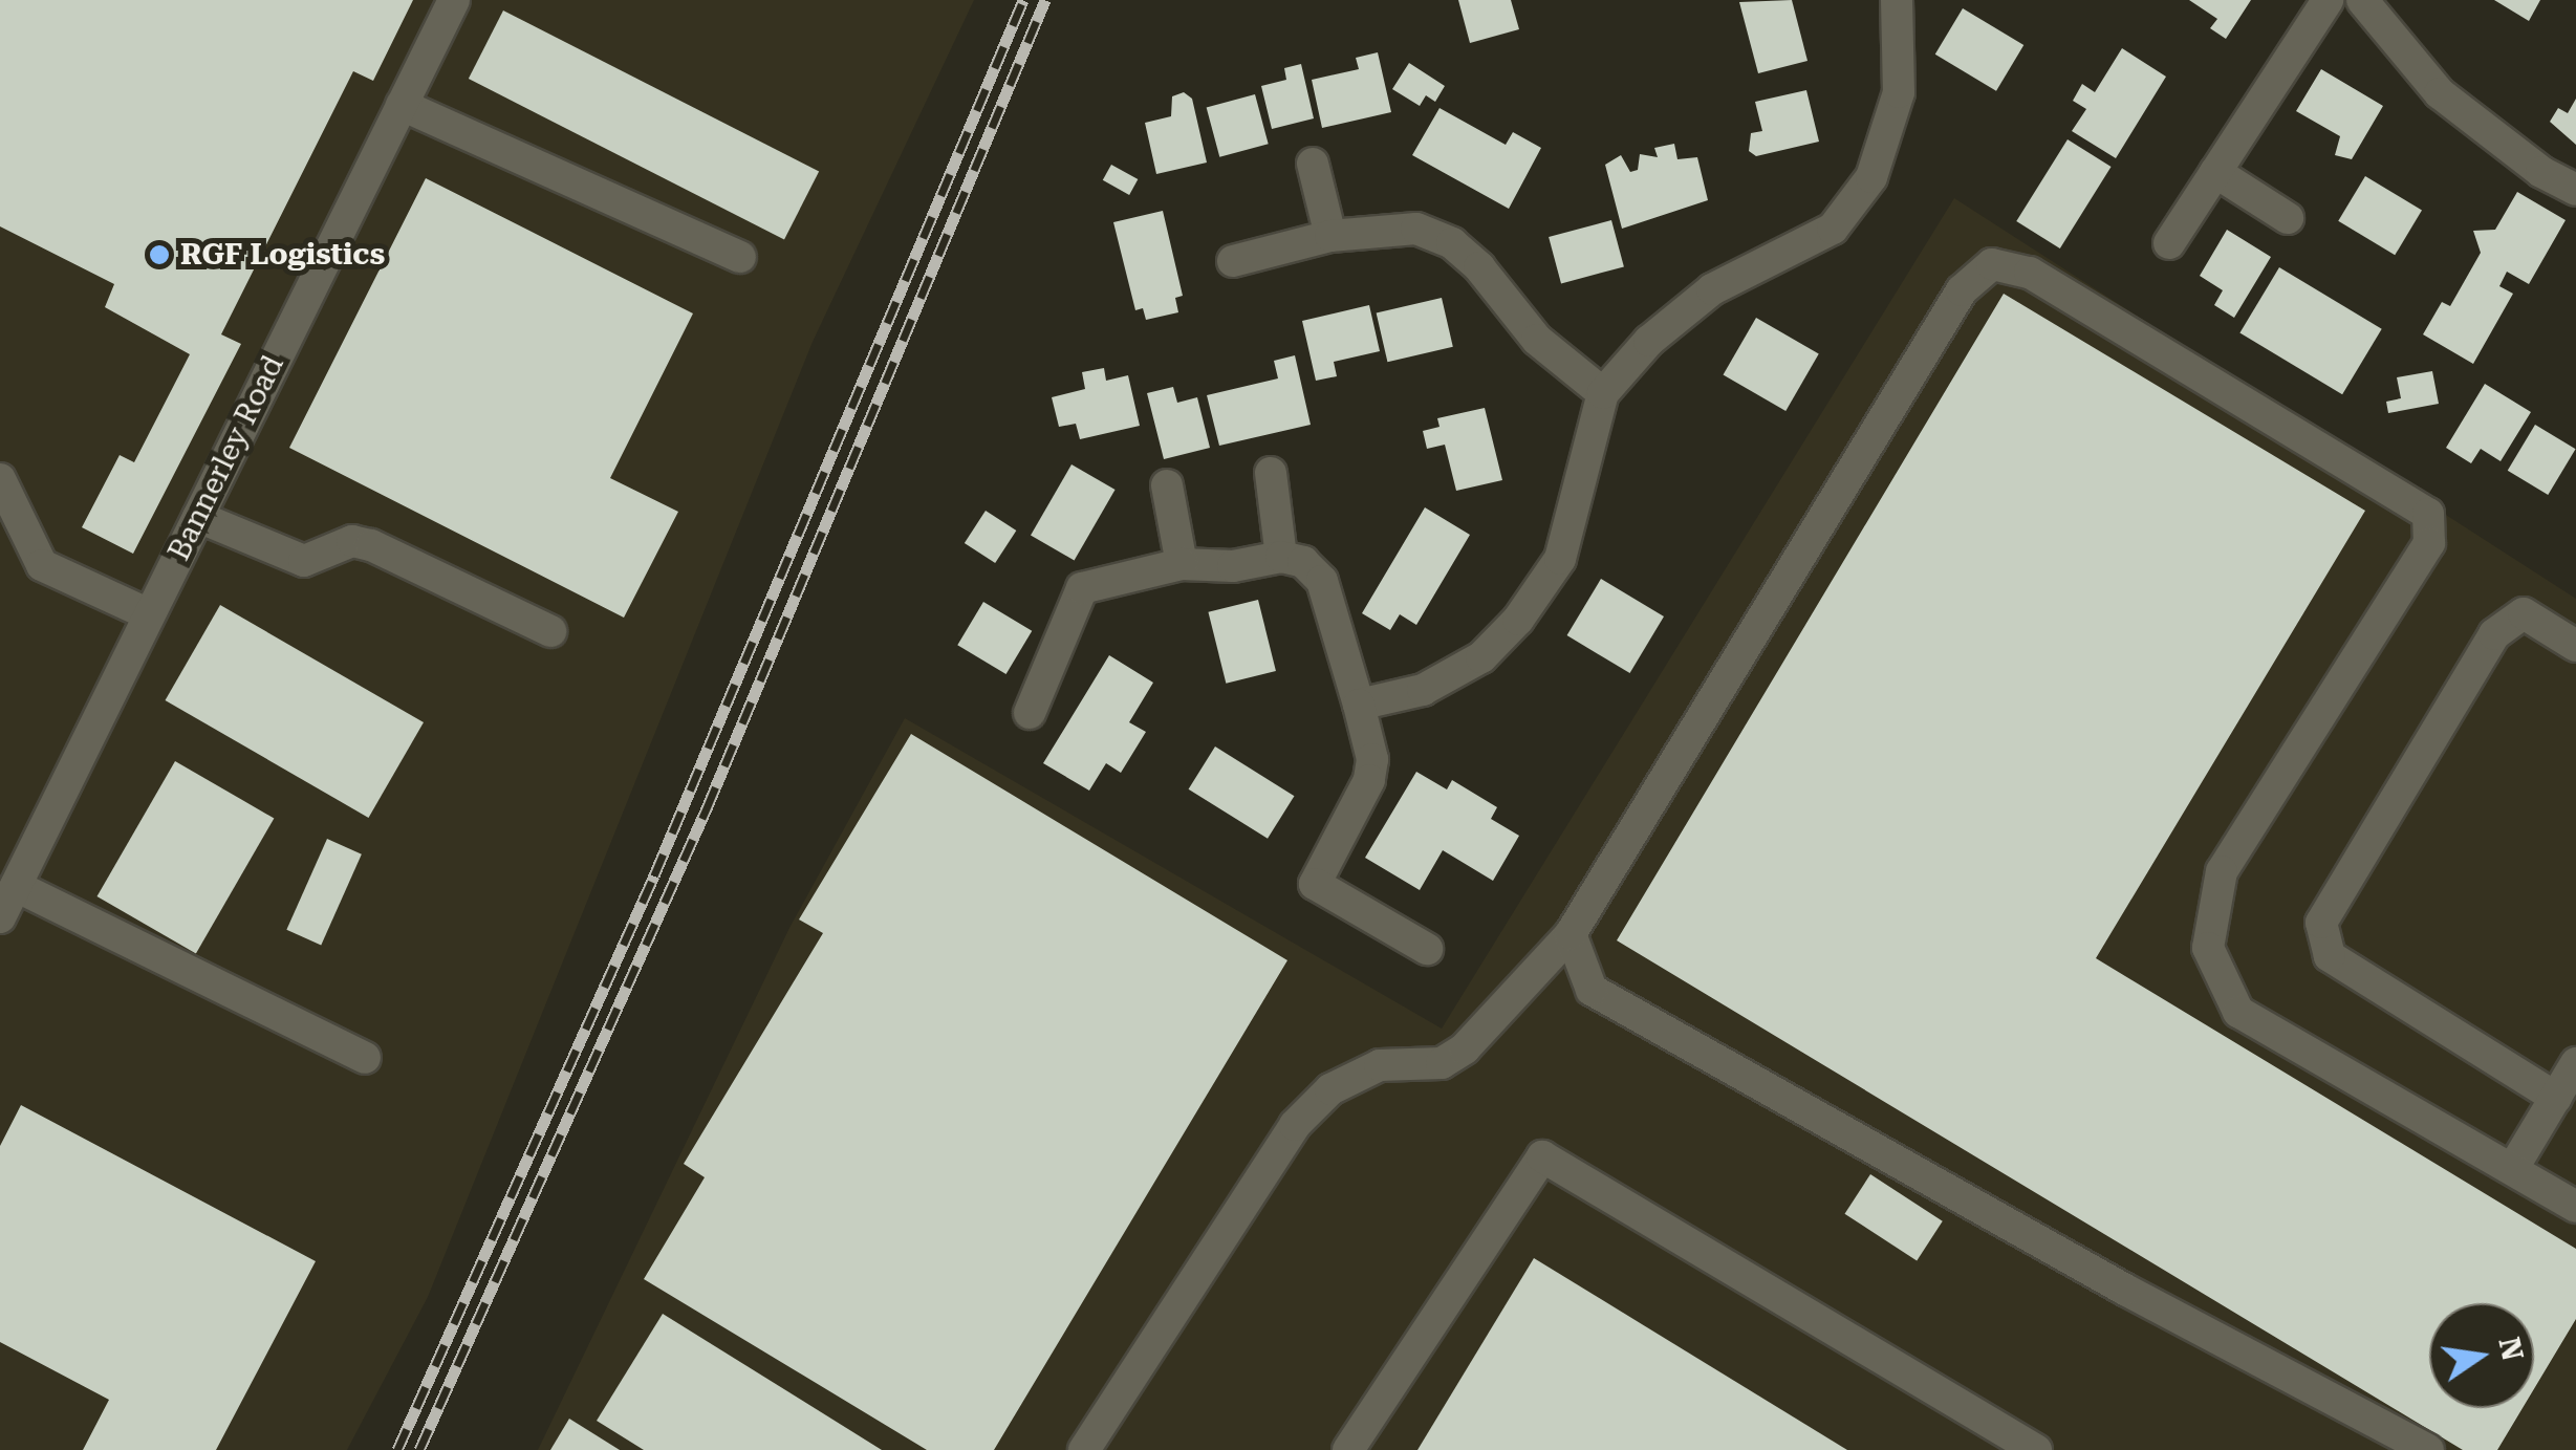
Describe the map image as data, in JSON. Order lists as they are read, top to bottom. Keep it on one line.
{"streets":{"street":["Bannerley Road"]},"places":["RGF Logistics"],"north":"right"}
